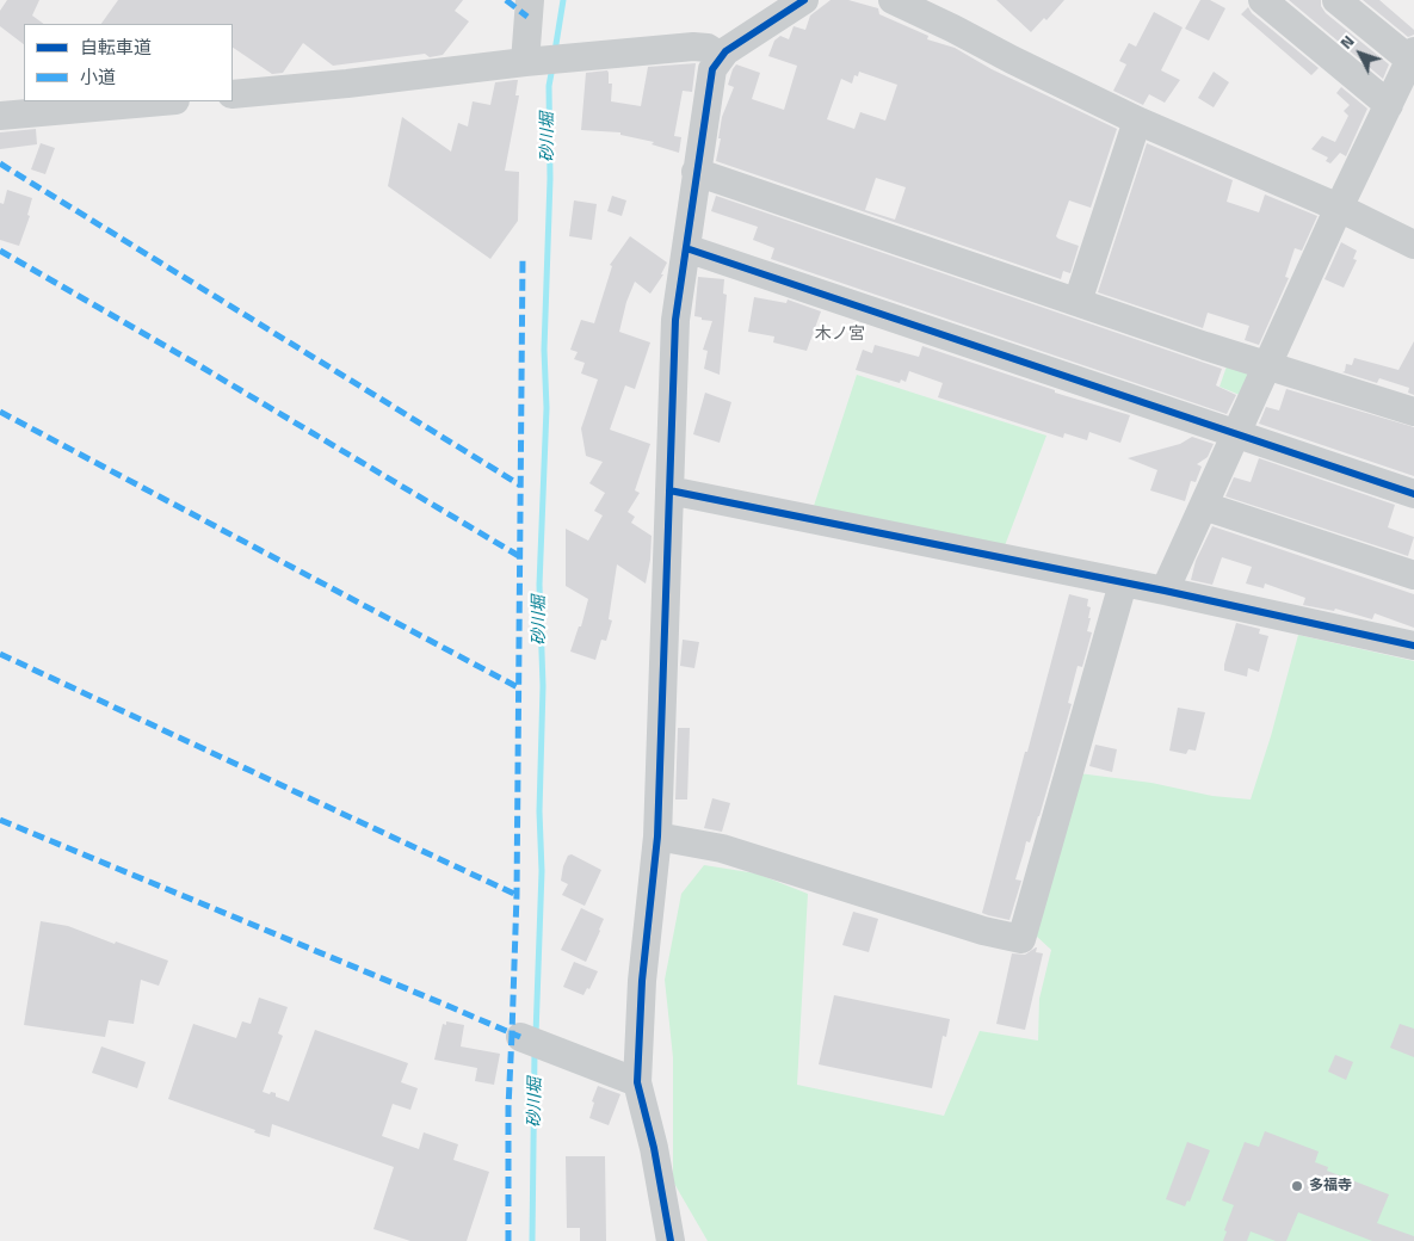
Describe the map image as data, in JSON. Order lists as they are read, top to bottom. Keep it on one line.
{"districts":["木ノ宮"],"water":["砂川堀"],"places":["多福寺"],"legend":["自転車道","小道"],"north":"top left"}
